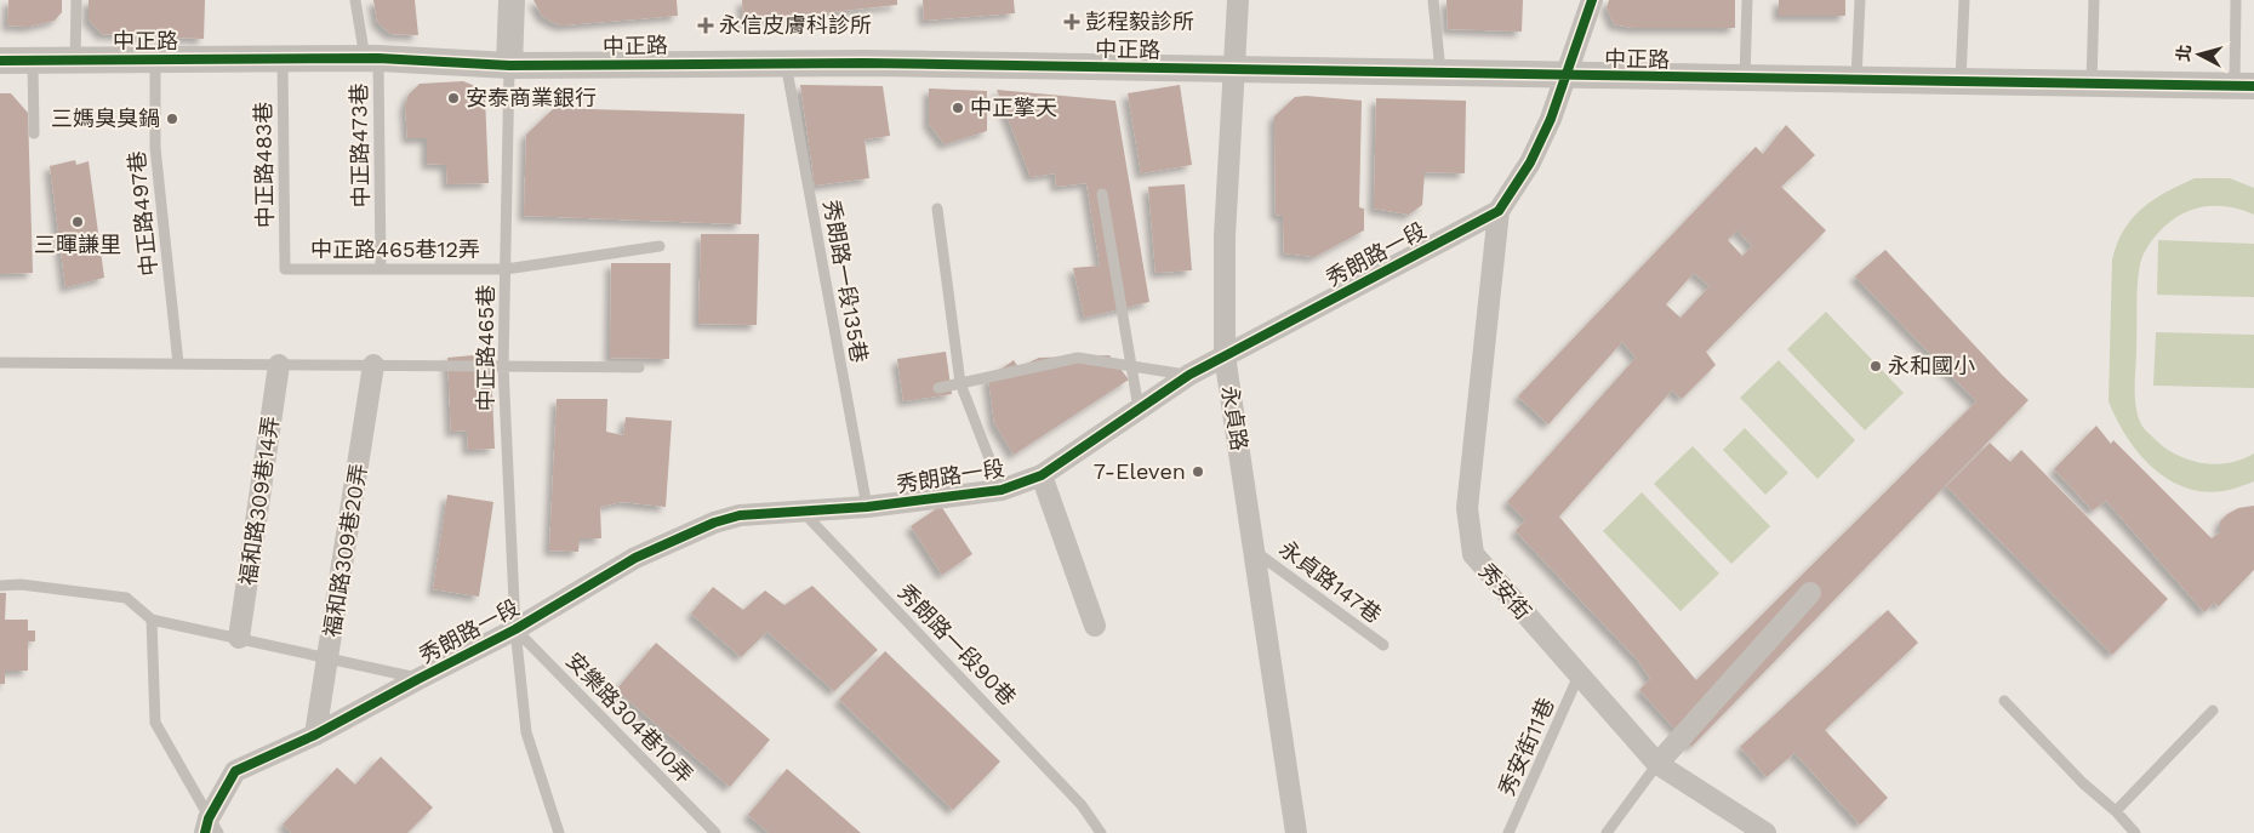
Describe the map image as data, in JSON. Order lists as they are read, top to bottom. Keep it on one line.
{"streets":{"street":["中正路","秀朗路一段","永貞路","福和路309巷14弄","福和路309巷20弄","秀安街"],"lane":["中正路473巷","中正路483巷","中正路497巷","中正路465巷12弄","秀朗路一段135巷","中正路465巷","永貞路147巷","秀朗路一段90巷","安樂路304巷10弄","秀安街11巷"]},"crossings":[["中正路","中正路473巷"],["中正路","中正路483巷"],["中正路","中正路497巷"],["中正路","秀朗路一段"],["中正路","秀朗路一段135巷"],["中正路","中正路465巷"],["中正路","永貞路"],["中正路473巷","中正路465巷12弄"],["中正路483巷","中正路465巷12弄"],["中正路465巷12弄","中正路465巷"],["秀朗路一段","秀朗路一段135巷"],["秀朗路一段","中正路465巷"],["秀朗路一段","永貞路"],["秀朗路一段","福和路309巷20弄"],["秀朗路一段","秀安街"],["秀朗路一段","秀朗路一段90巷"],["秀朗路一段","安樂路304巷10弄"],["中正路465巷","安樂路304巷10弄"],["永貞路","永貞路147巷"],["秀安街","秀安街11巷"]],"places":{"health":["彭程毅診所","永信皮膚科診所"],"other":["安泰商業銀行","中正擎天","三媽臭臭鍋","三暉謙里","永和國小","7-Eleven"]},"north":"left"}
